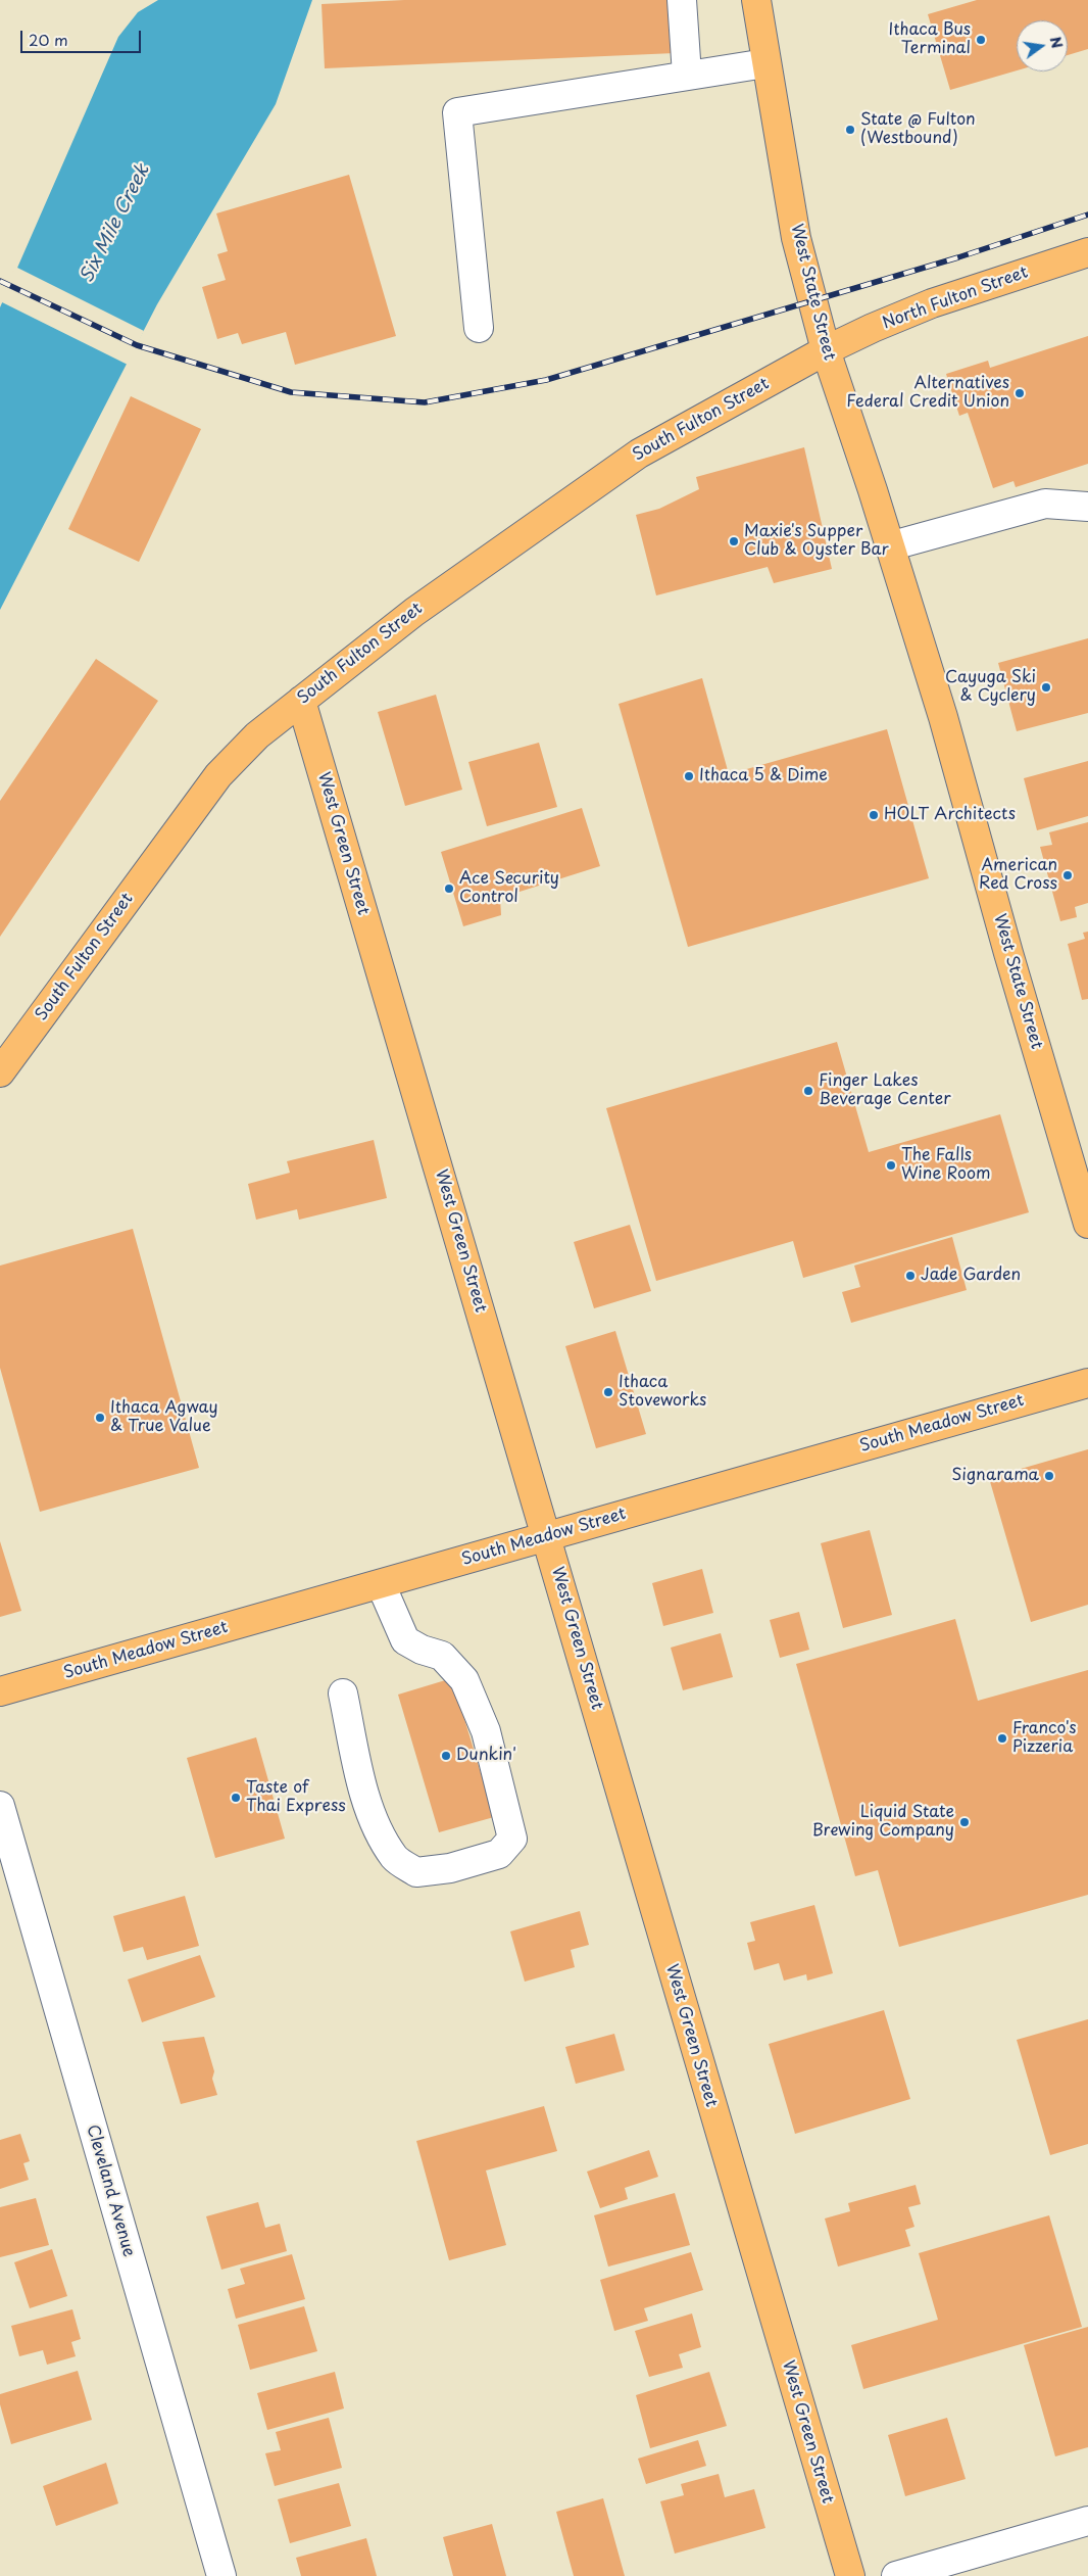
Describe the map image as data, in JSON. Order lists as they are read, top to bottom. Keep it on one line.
{"streets":{"main road":["West State Street","North Fulton Street","South Fulton Street","West Green Street","South Meadow Street"],"street":["Cleveland Avenue"]},"crossings":[["West State Street","North Fulton Street"],["West State Street","South Fulton Street"],["North Fulton Street","South Fulton Street"],["South Fulton Street","West Green Street"],["West Green Street","South Meadow Street"]],"water":["Six Mile Creek"],"places":["Ithaca Bus Terminal","State @ Fulton (Westbound)","Alternatives Federal Credit Union","Maxie's Supper Club & Oyster Bar","Cayuga Ski & Cyclery","Ithaca 5 & Dime","HOLT Architects","American Red Cross","Ace Security Control","Finger Lakes Beverage Center","The Falls Wine Room","Jade Garden","Ithaca Stoveworks","Ithaca Agway & True Value","Signarama","Franco's Pizzeria","Dunkin'","Taste of Thai Express","Liquid State Brewing Company"],"scale_bar":"20 m","north":"right"}
